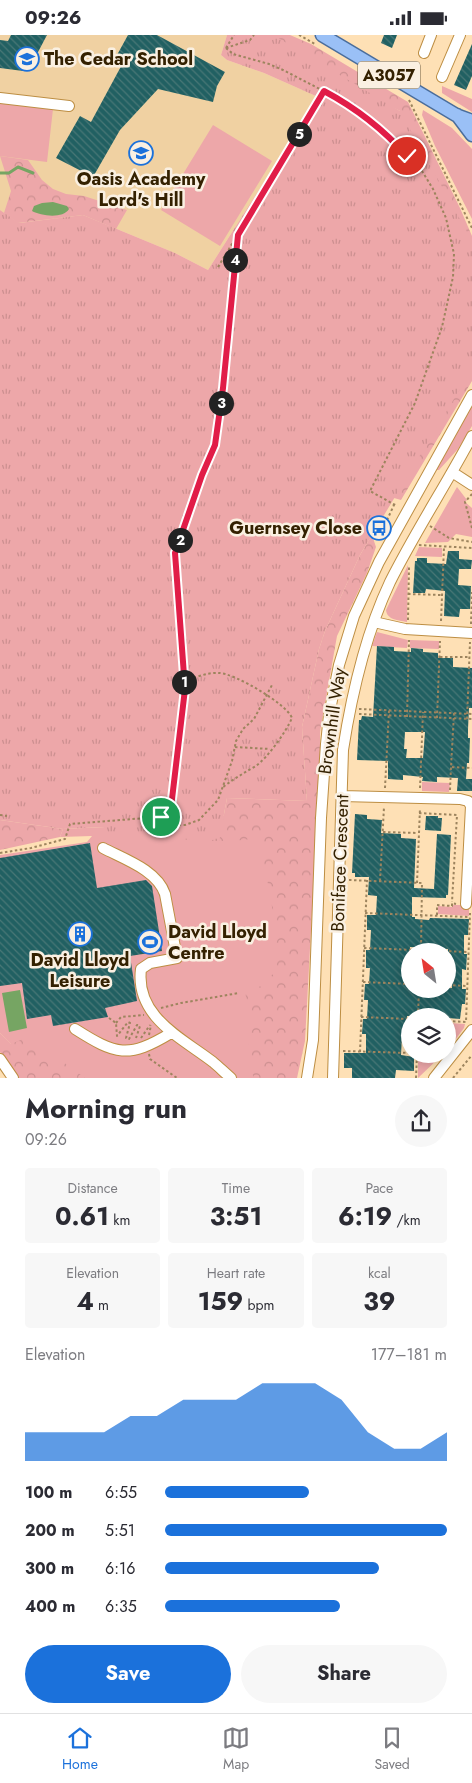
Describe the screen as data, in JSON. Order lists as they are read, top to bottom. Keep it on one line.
{"streets":{"main road":["A3057"],"street":["Brownhill Way","Boniface Crescent"]},"places":{"school or university":["The Cedar School","Oasis Academy Lord's Hill"],"bus stop":["Guernsey Close"],"building":["David Lloyd Leisure"],"sports":["David Lloyd Centre"]},"north":"top left","page":{"status":"09:26","pins":["5","4","3","2","1"],"heading":["Morning run","09:26"],"stats":[["Distance","0.61 km"],["Time","3:51"],["Pace","6:19 /km"],["Elevation","4 m"],["Heart rate","159 bpm"],["kcal","39"]],"chart":["Elevation","177–181 m"],"list":[{"name":"100 m","note":"6:55"},{"name":"200 m","note":"5:51"},{"name":"300 m","note":"6:16"},{"name":"400 m","note":"6:35"}],"buttons":["Save","Share"],"tabs":["Home","Map","Saved"]}}
